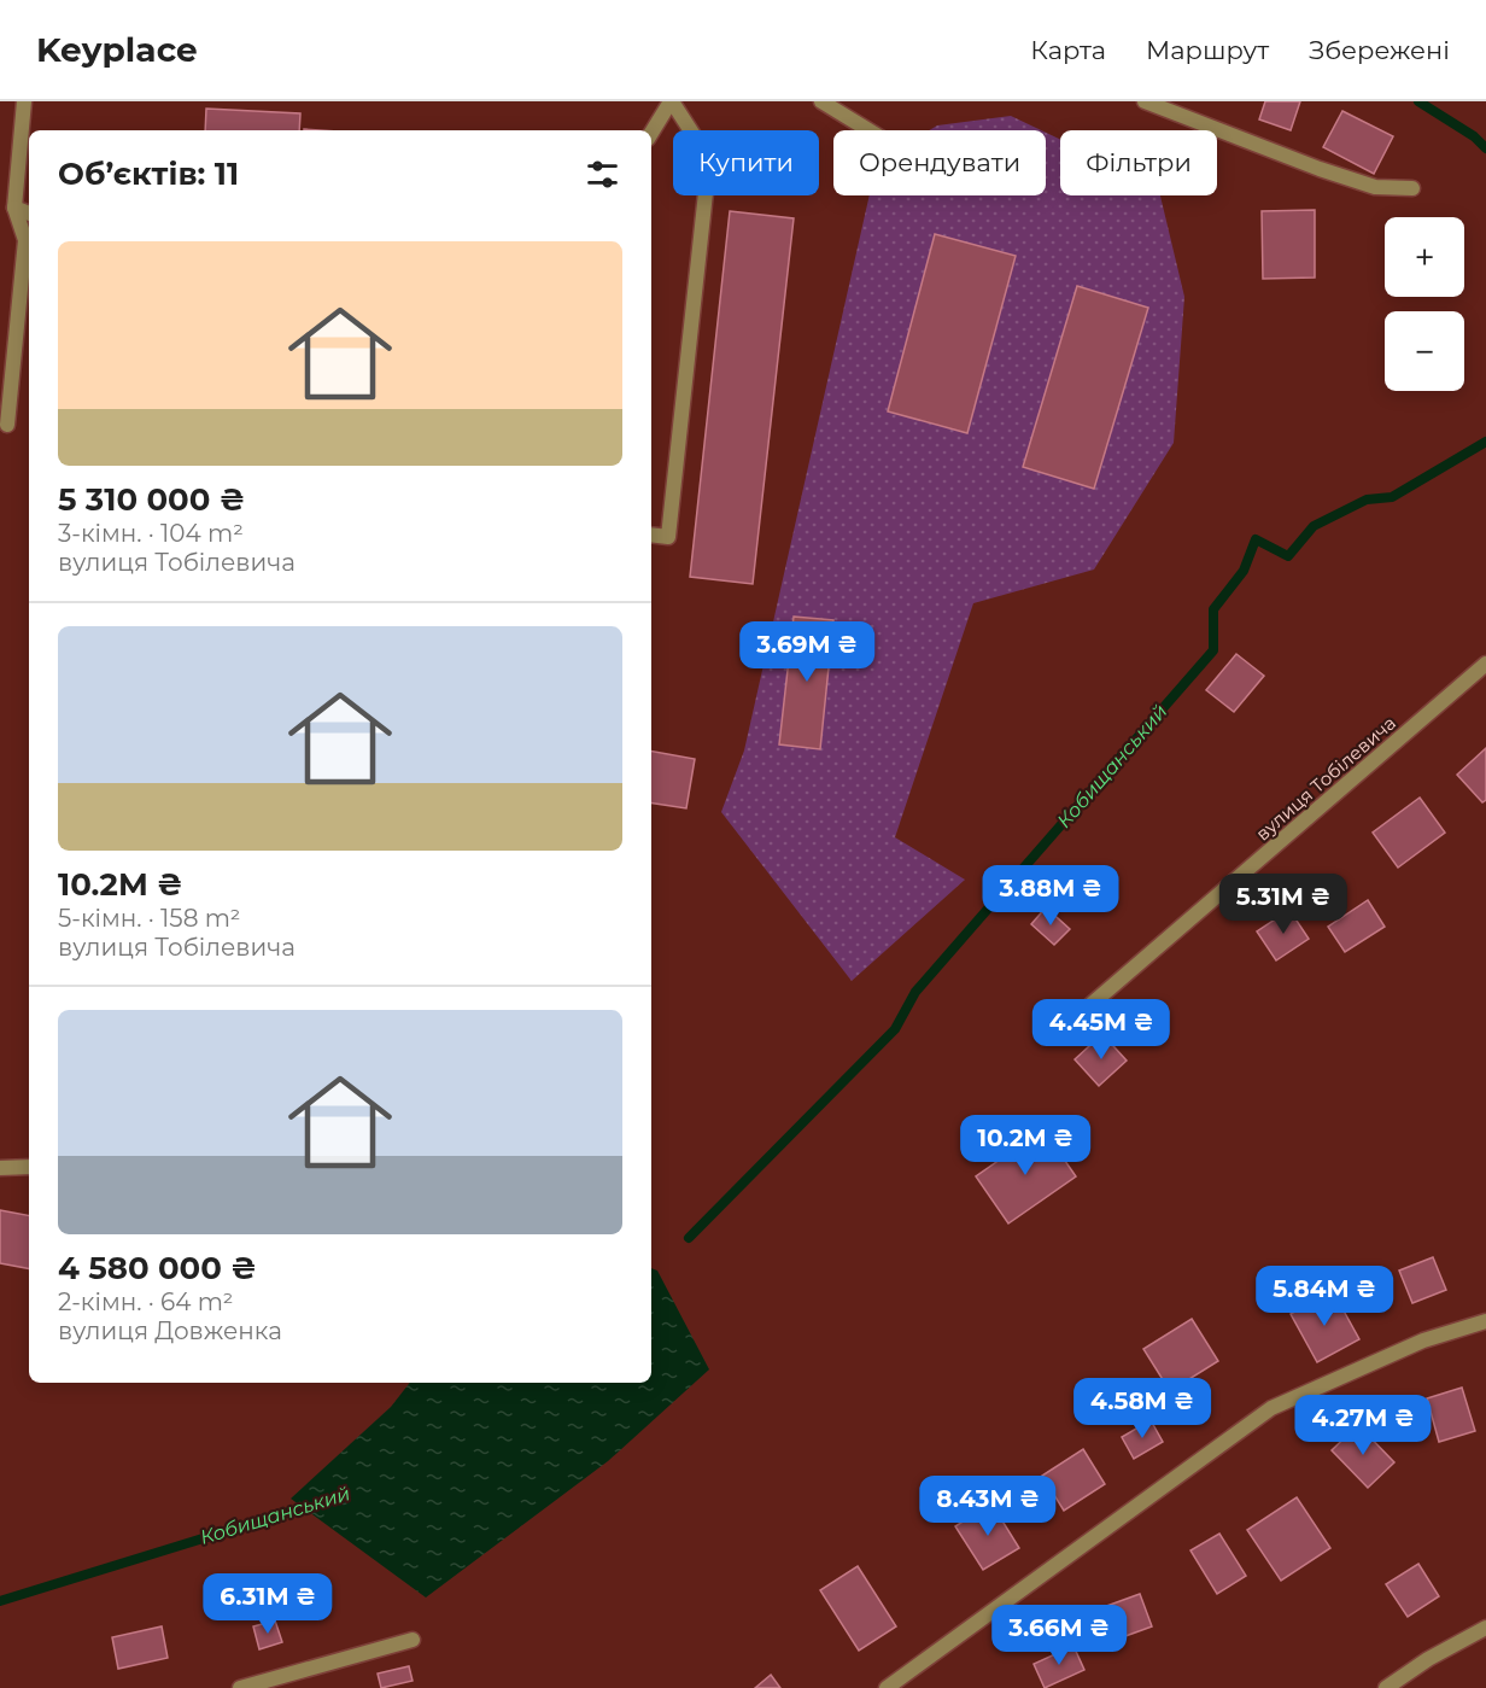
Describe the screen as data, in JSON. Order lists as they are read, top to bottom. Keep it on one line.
{"streets":{"street":["вулиця Тобілевича"]},"water":["Кобищанський"],"page":{"header":"Keyplace","nav":["Карта","Маршрут","Збережені"],"chip":["Купити","Орендувати","Фільтри"],"heading":"Об’єктів: 11","map_buttons":["+","−"],"list":[{"name":"5 310 000 ₴","note":"3-кімн. · 104 m² · вулиця Тобілевича"},{"name":"10.2M ₴","note":"5-кімн. · 158 m² · вулиця Тобілевича"},{"name":"4 580 000 ₴","note":"2-кімн. · 64 m² · вулиця Довженка"}],"price":["3.69M ₴","3.88M ₴","5.31M ₴","4.45M ₴","10.2M ₴","5.84M ₴","4.58M ₴","4.27M ₴","8.43M ₴","6.31M ₴","3.66M ₴"]}}
